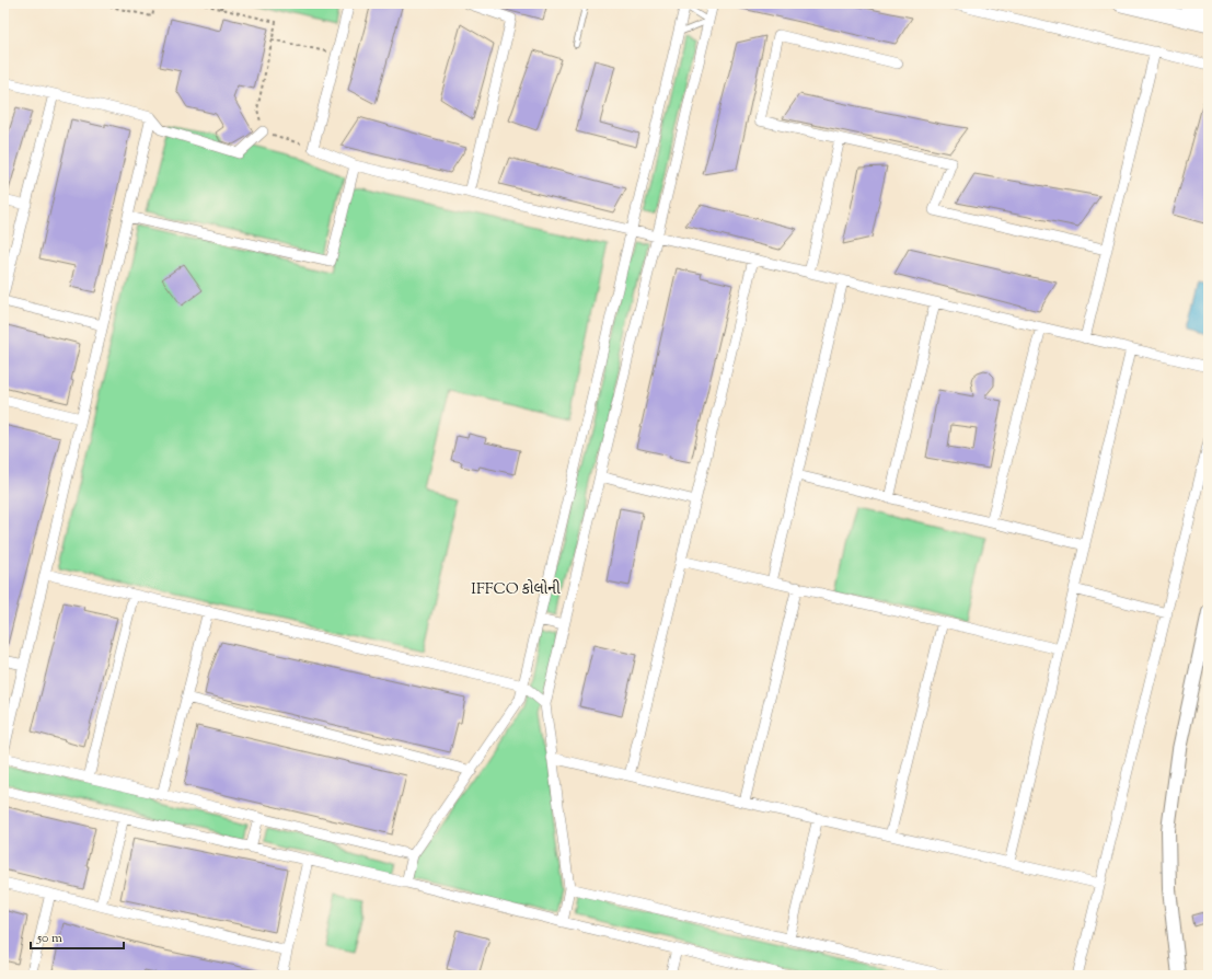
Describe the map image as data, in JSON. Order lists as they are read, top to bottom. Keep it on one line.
{"districts":["IFFCO કોલોની"],"scale_bar":"50 m"}
